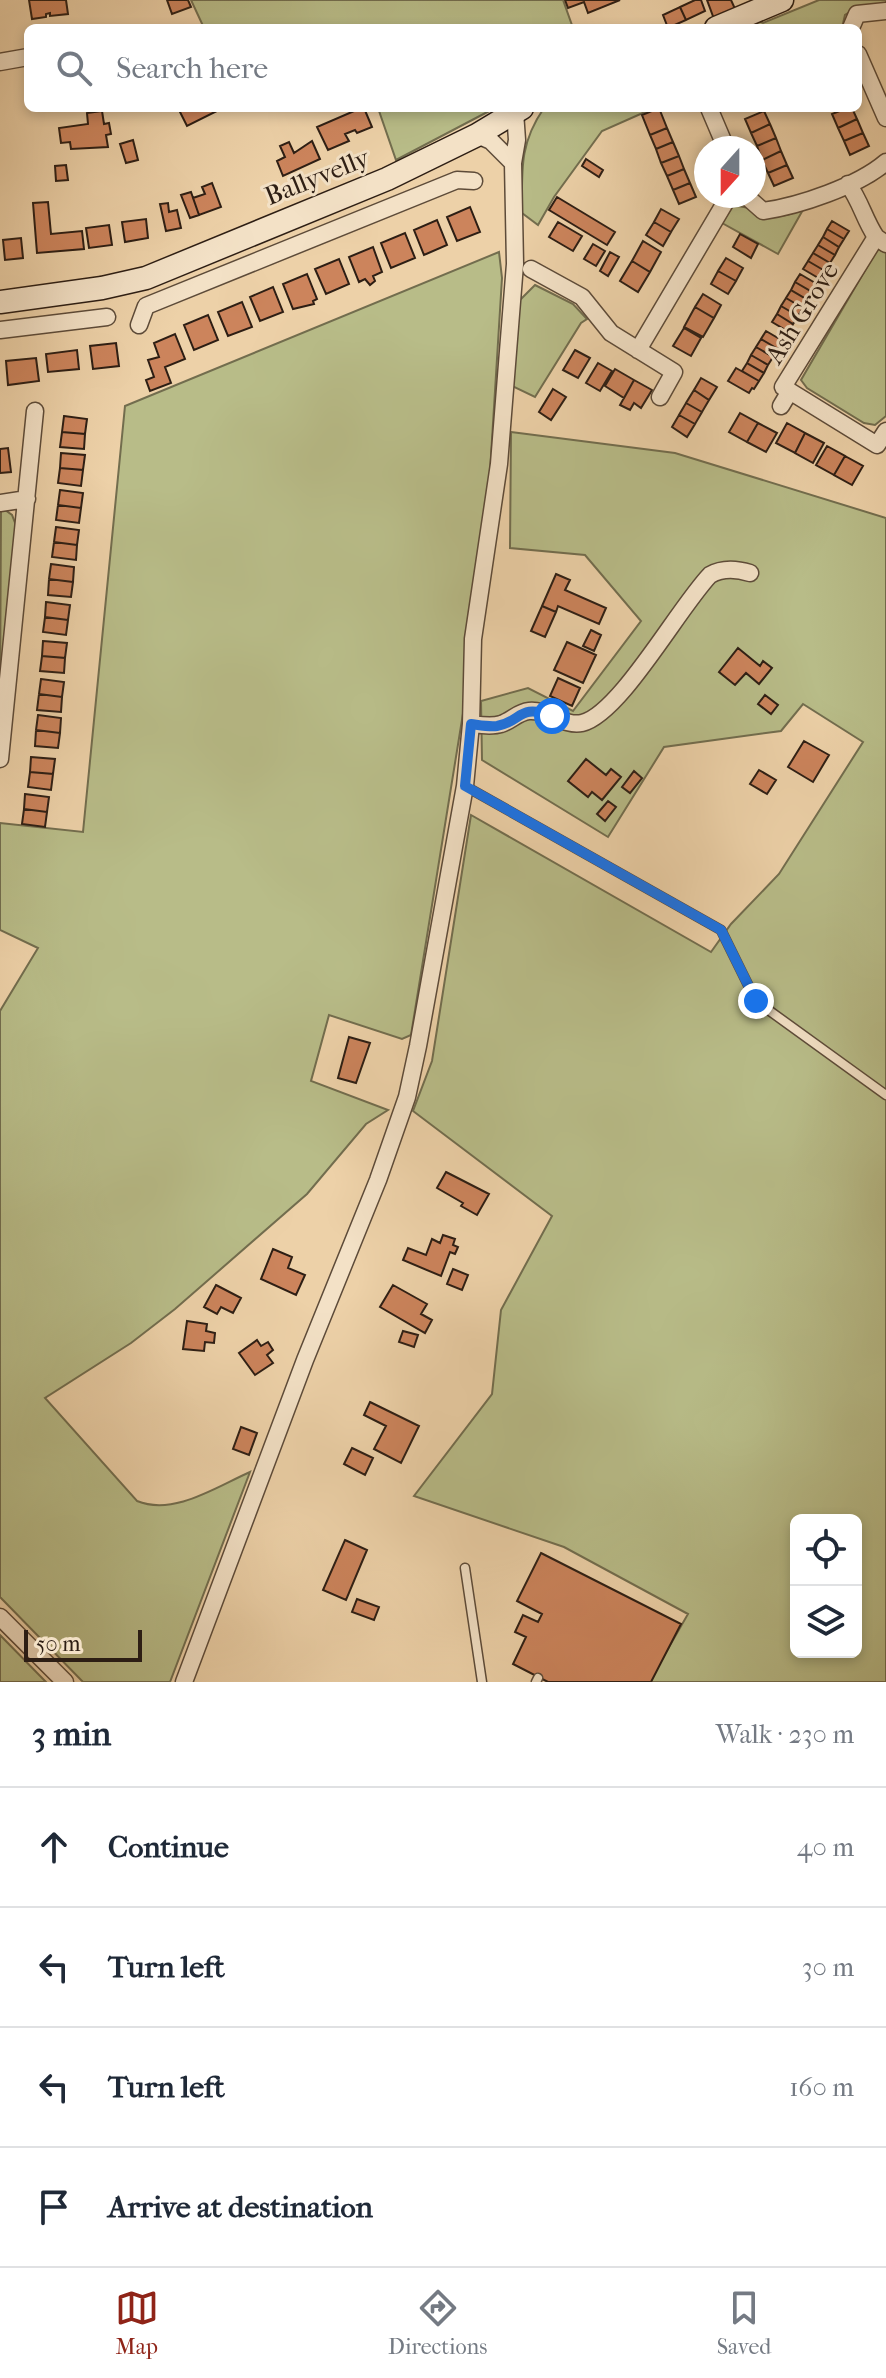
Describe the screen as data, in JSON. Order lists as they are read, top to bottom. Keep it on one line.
{"streets":{"street":["Ballyvelly","Ash Grove"]},"scale_bar":"50 m","north":"bottom","page":{"search":"Search here","scale":"50 m","heading":["3 min","Walk · 230 m"],"list":[["Continue","40 m"],["Turn left","30 m"],["Turn left","160 m"],"Arrive at destination"],"nav":["Map","Directions","Saved"]}}
